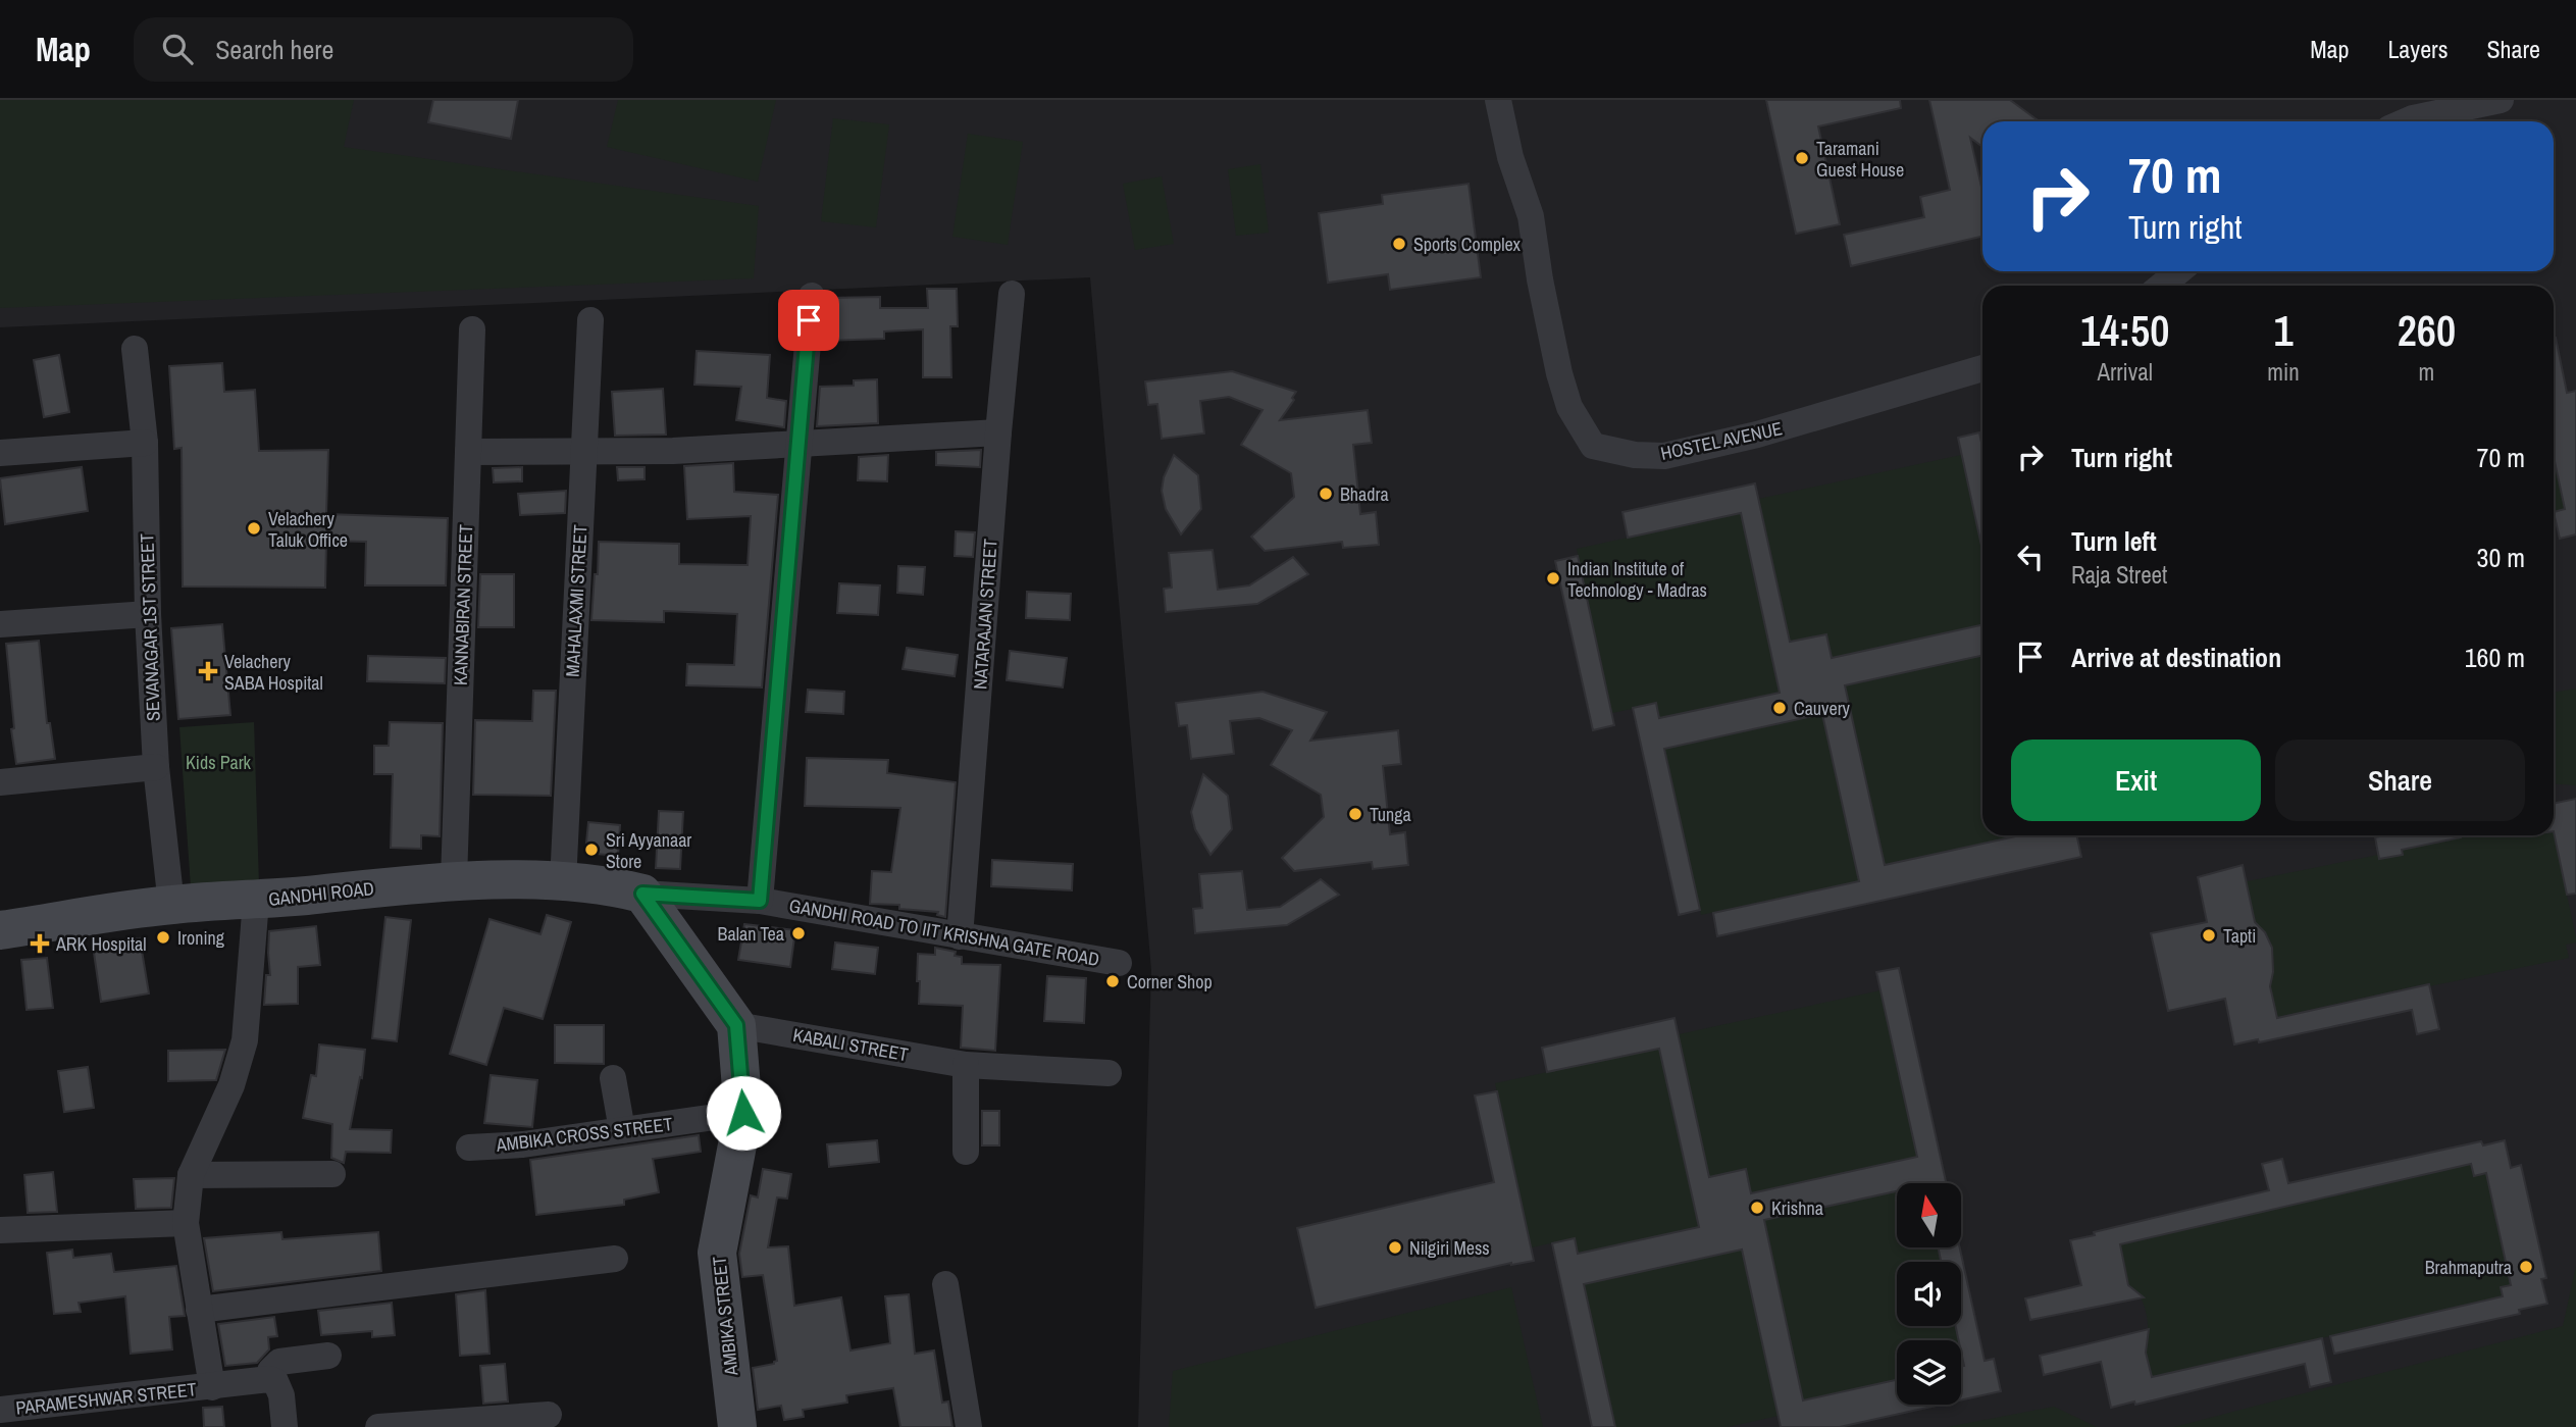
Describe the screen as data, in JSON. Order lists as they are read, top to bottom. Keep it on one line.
{"streets":{"street":["HOSTEL AVENUE","MAHALAXMI STREET","KANNABIRAN STREET","NATARAJAN STREET","SEVANAGAR 1ST STREET","GANDHI ROAD","GANDHI ROAD TO IIT KRISHNA GATE ROAD","KABALI STREET","AMBIKA CROSS STREET","AMBIKA STREET","PARAMESHWAR STREET"]},"crossings":[["MAHALAXMI STREET","GANDHI ROAD"],["KANNABIRAN STREET","GANDHI ROAD"],["NATARAJAN STREET","GANDHI ROAD TO IIT KRISHNA GATE ROAD"],["SEVANAGAR 1ST STREET","GANDHI ROAD"],["GANDHI ROAD","GANDHI ROAD TO IIT KRISHNA GATE ROAD"],["KABALI STREET","AMBIKA STREET"],["AMBIKA CROSS STREET","AMBIKA STREET"]],"parks":["Kids Park"],"places":{"other":["Taramani Guest House","Sports Complex","Bhadra","Velachery Taluk Office","Indian Institute of Technology - Madras","Cauvery","Tunga","Sri Ayyanaar Store","Balan Tea","Tapti","Ironing","Corner Shop","Krishna","Nilgiri Mess","Brahmaputra"],"health":["Velachery SABA Hospital","ARK Hospital"]},"north":"top","page":{"header":"Map","search":"Search here","nav":["Map","Layers","Share"],"turn":["70 m","Turn right"],"eta":["14:50","Arrival","1","min","260","m"],"list":[{"name":"Turn right","value":"70 m"},{"name":"Turn left","note":"Raja Street","value":"30 m"},{"name":"Arrive at destination","value":"160 m"}],"buttons":["Exit","Share"]}}
